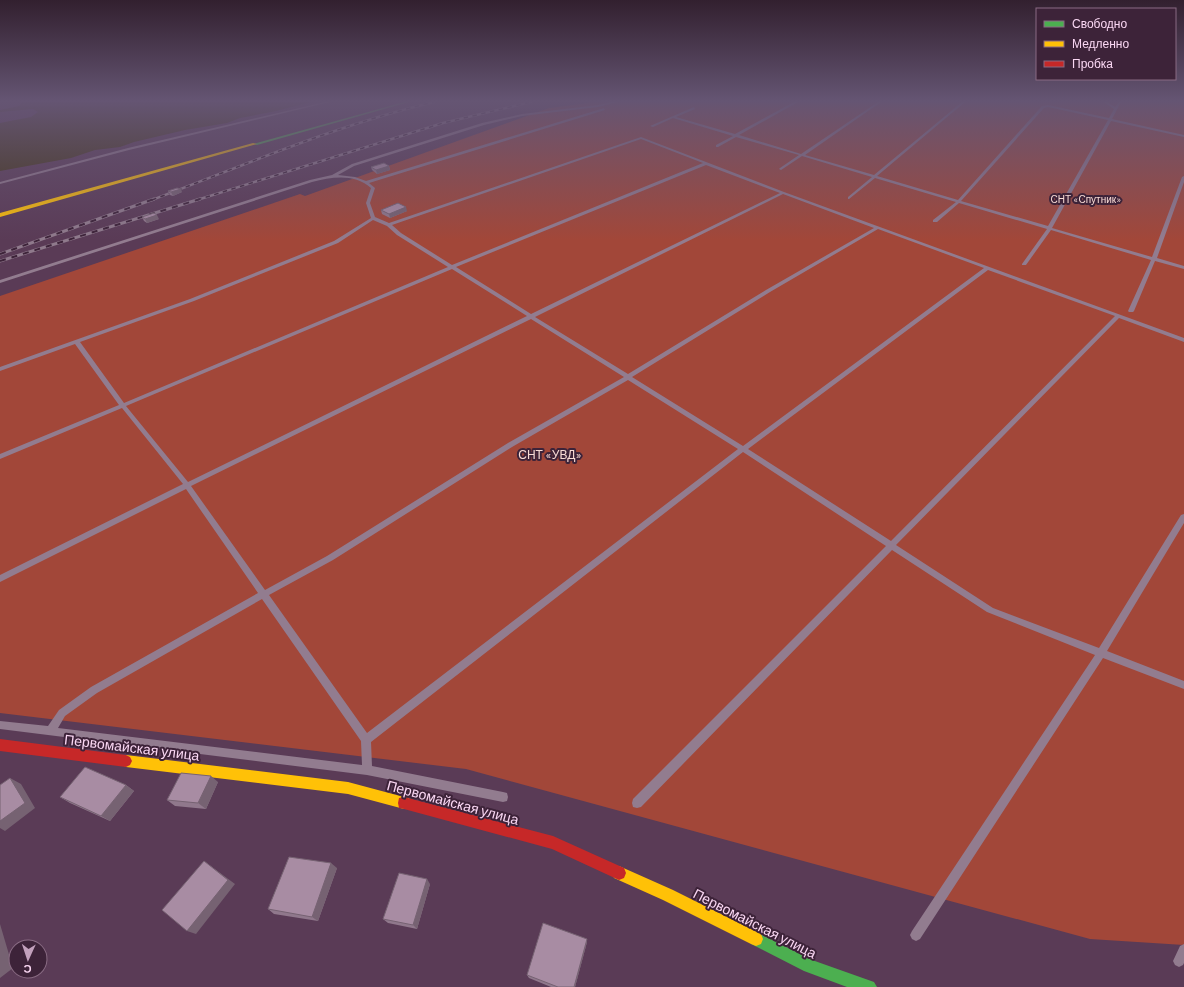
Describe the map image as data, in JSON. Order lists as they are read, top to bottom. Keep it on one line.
{"streets":{"street":["Первомайская улица"]},"parks":["СНТ «Спутник»","СНТ «УВД»"],"legend":["Свободно","Медленно","Пробка"],"north":"bottom"}
